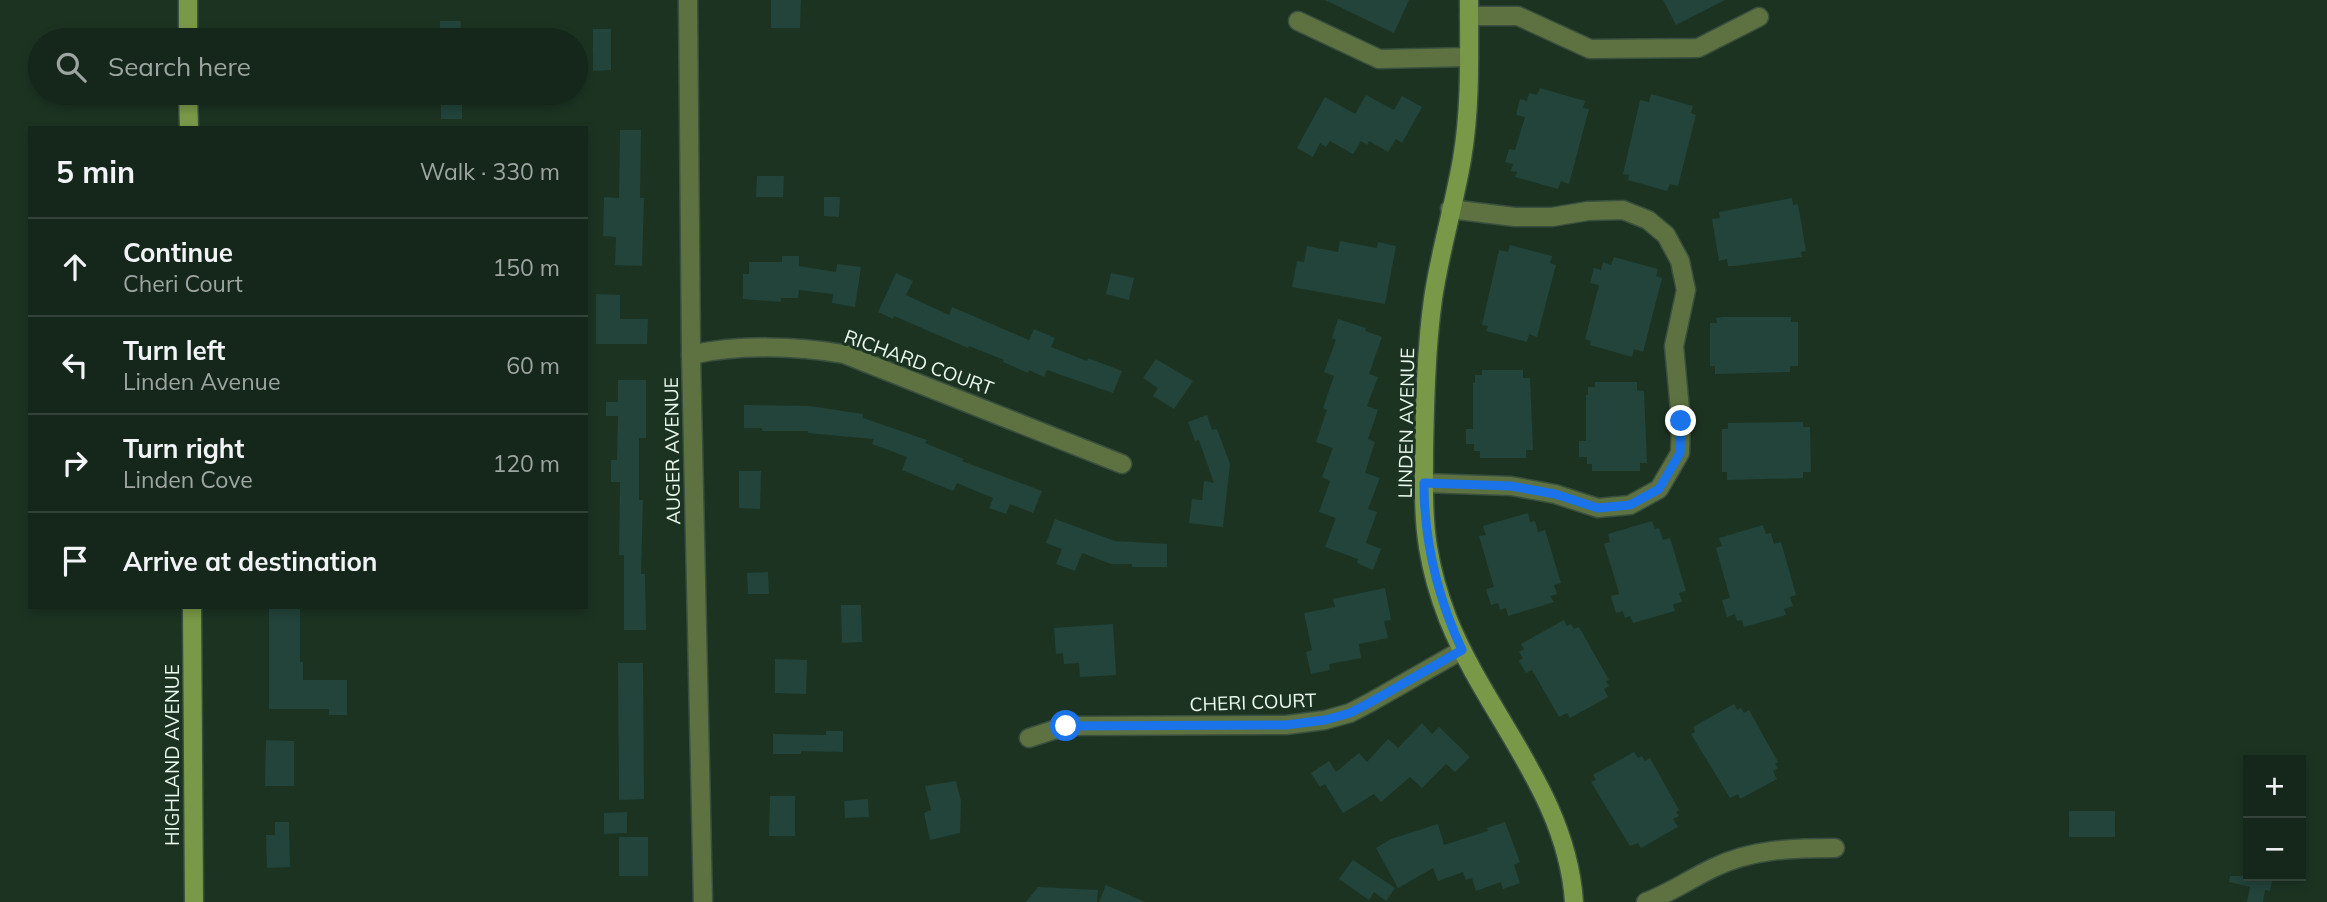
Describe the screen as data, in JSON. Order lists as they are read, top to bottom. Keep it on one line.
{"streets":{"street":["RICHARD COURT","LINDEN AVENUE","AUGER AVENUE","CHERI COURT","HIGHLAND AVENUE"]},"crossings":[["RICHARD COURT","AUGER AVENUE"],["LINDEN AVENUE","CHERI COURT"]],"page":{"search":"Search here","heading":["5 min","Walk · 330 m"],"list":[["Continue","Cheri Court","150 m"],["Turn left","Linden Avenue","60 m"],["Turn right","Linden Cove","120 m"],"Arrive at destination"],"map_buttons":["+","−"]}}
